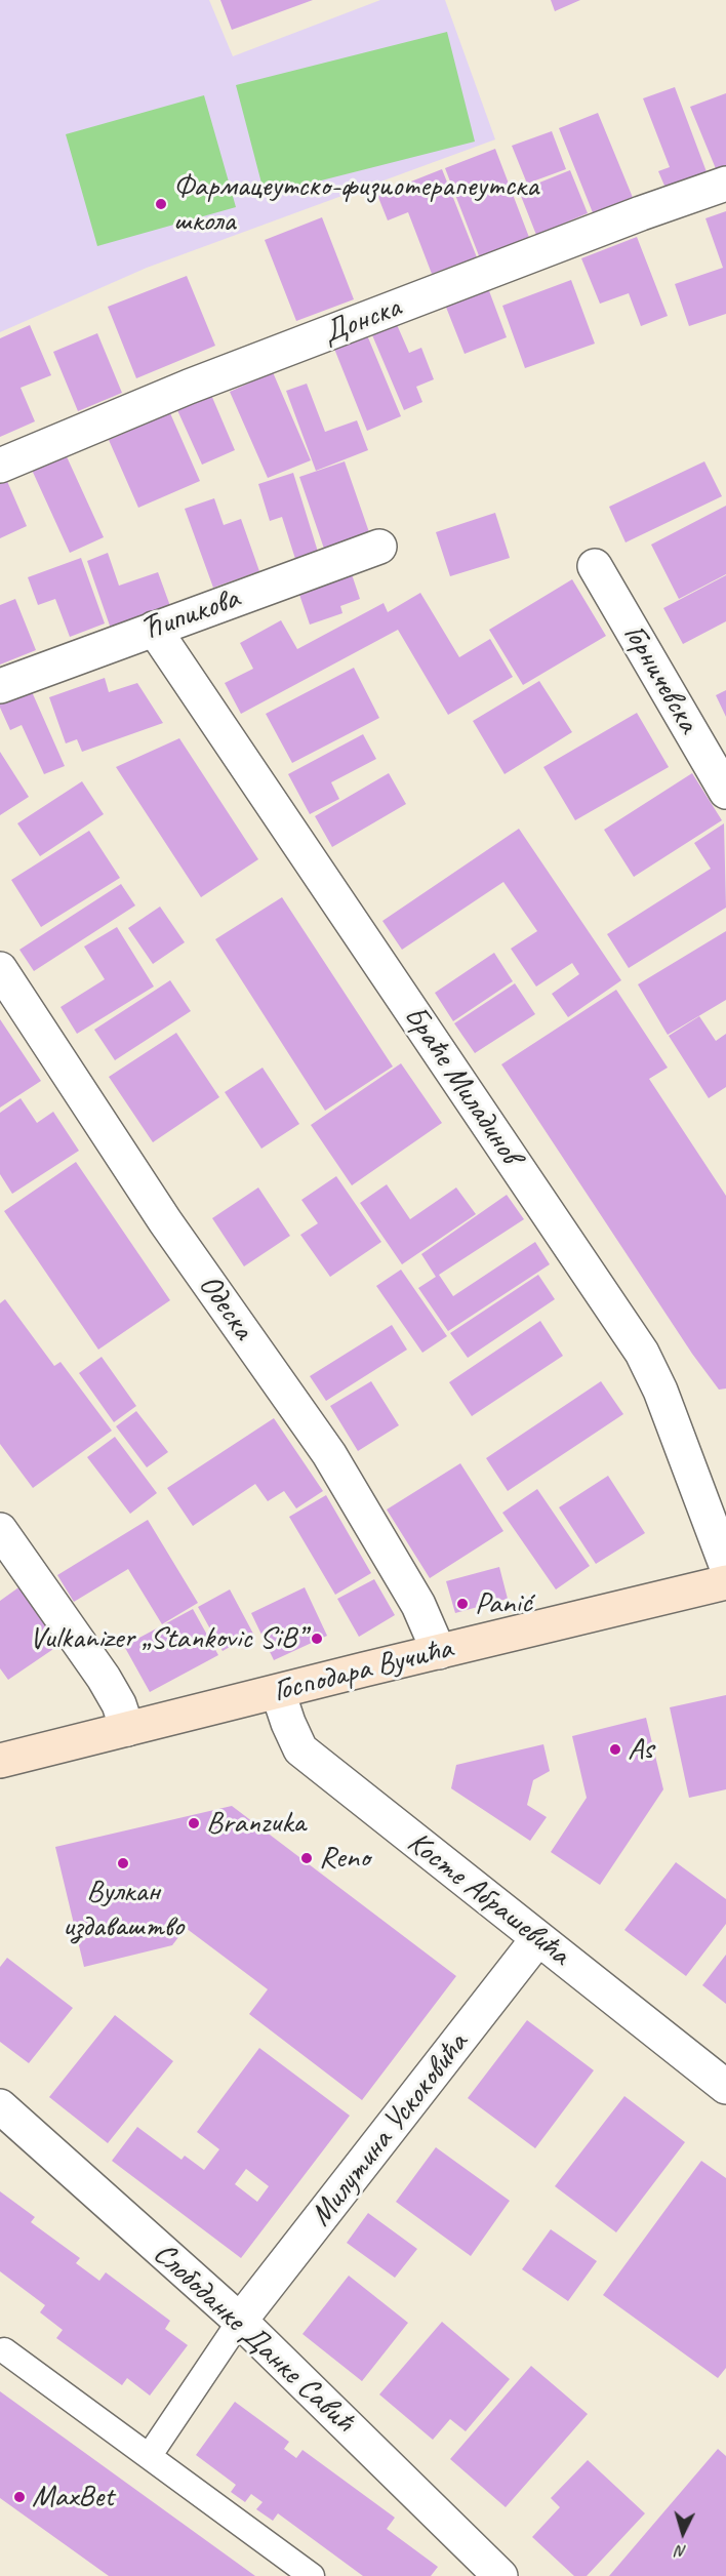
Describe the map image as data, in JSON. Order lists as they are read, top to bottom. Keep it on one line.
{"streets":{"main road":["Господара Вучића"],"street":["Донска","Ћипикова","Горничевска","Браће Миладинов","Одеска","Косте Абрашевића","Милутина Ускоковића","Слободанке Данке Савић"]},"crossings":[["Ћипикова","Браће Миладинов"],["Одеска","Господара Вучића"],["Господара Вучића","Косте Абрашевића"],["Косте Абрашевића","Милутина Ускоковића"],["Милутина Ускоковића","Слободанке Данке Савић"]],"places":["Фармацеутско-физиотерапеутска школа","Panić","Vulkanizer „Stankovic SiB”","As","Branzuka","Reno","Вулкан издаваштво","MaxBet"],"north":"bottom"}
